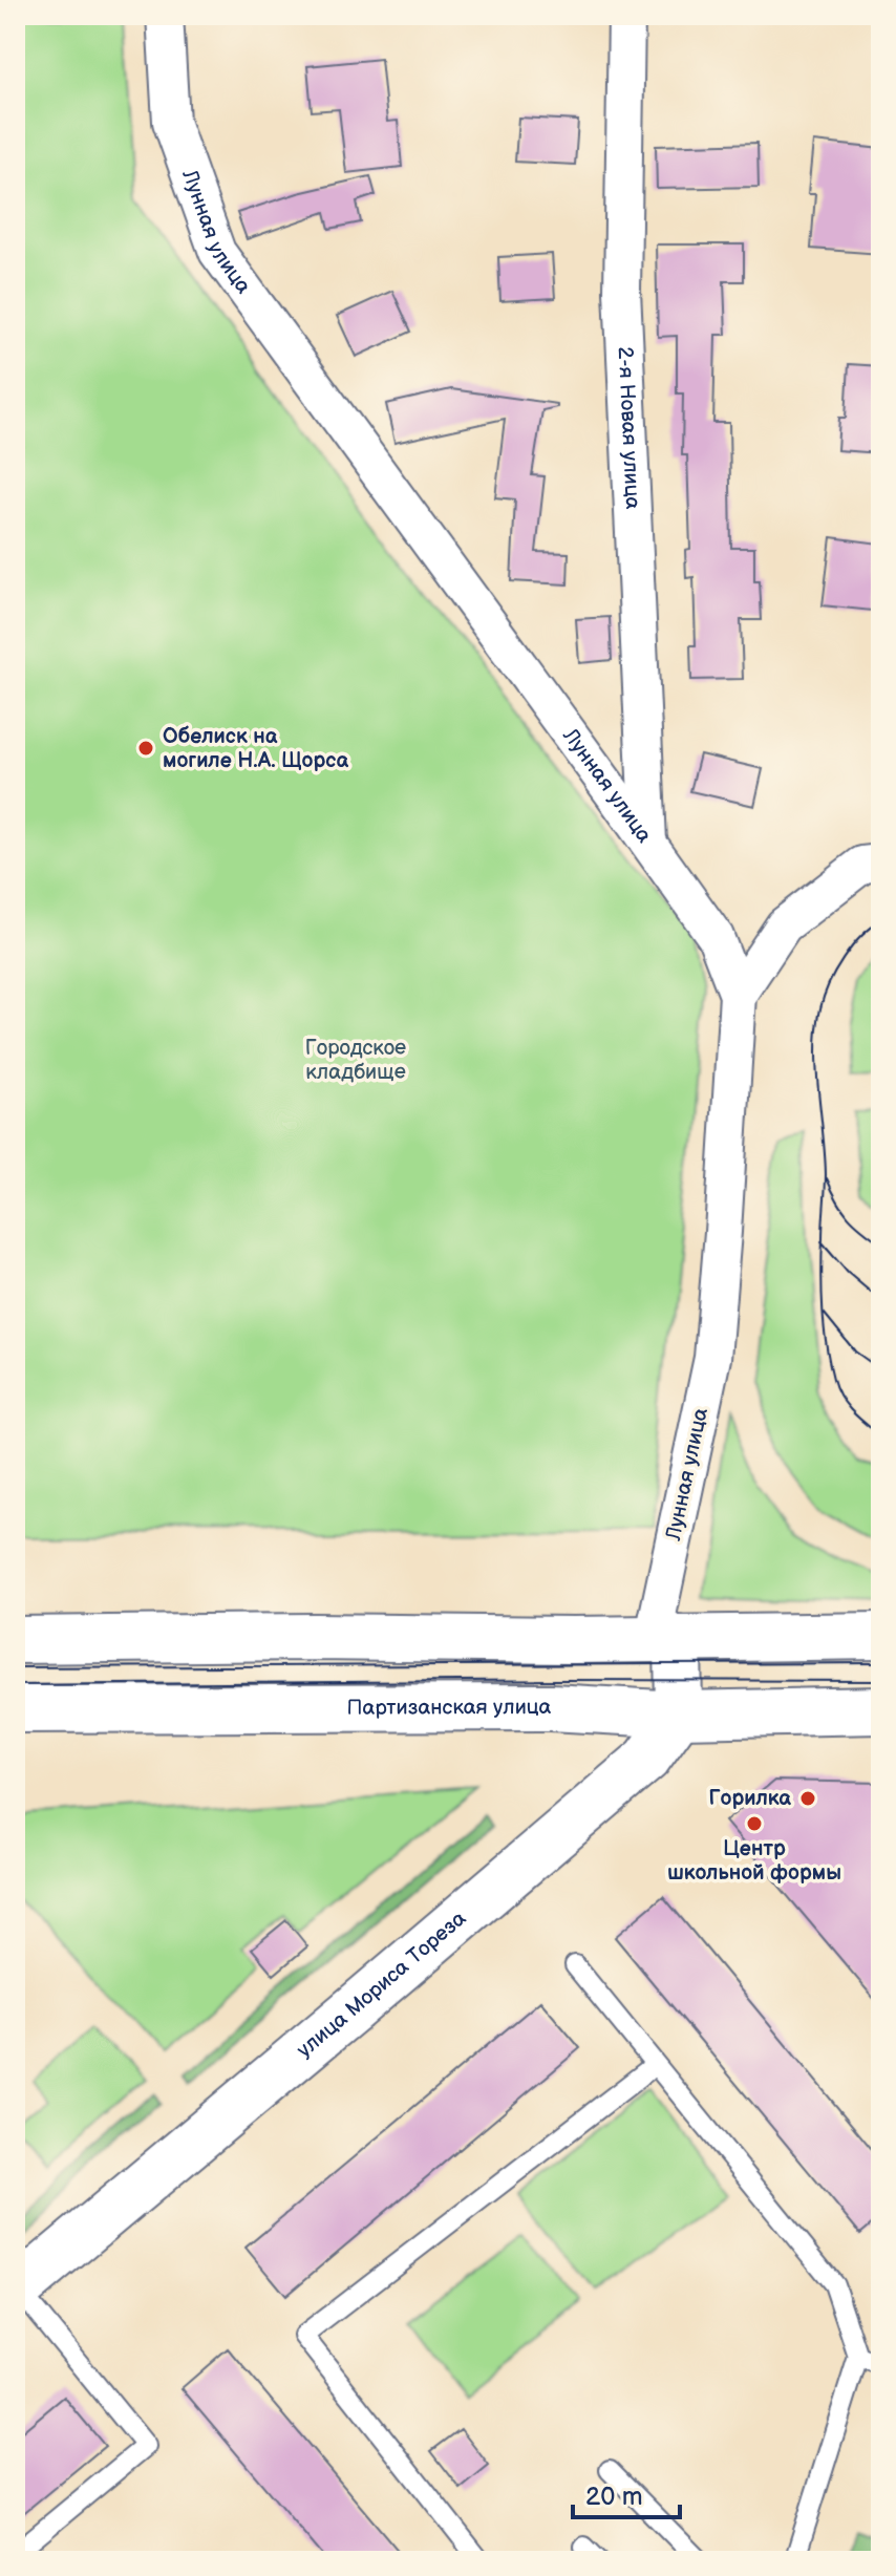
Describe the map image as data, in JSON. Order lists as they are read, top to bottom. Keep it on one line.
{"streets":{"street":["Лунная улица","2-я Новая улица","Партизанская улица","улица Мориса Тореза"]},"crossings":[["Лунная улица","2-я Новая улица"],["Партизанская улица","улица Мориса Тореза"]],"parks":["Городское кладбище"],"places":["Обелиск на могиле Н.А. Щорса","Горилка","Центр школьной формы"],"scale_bar":"20 m"}
